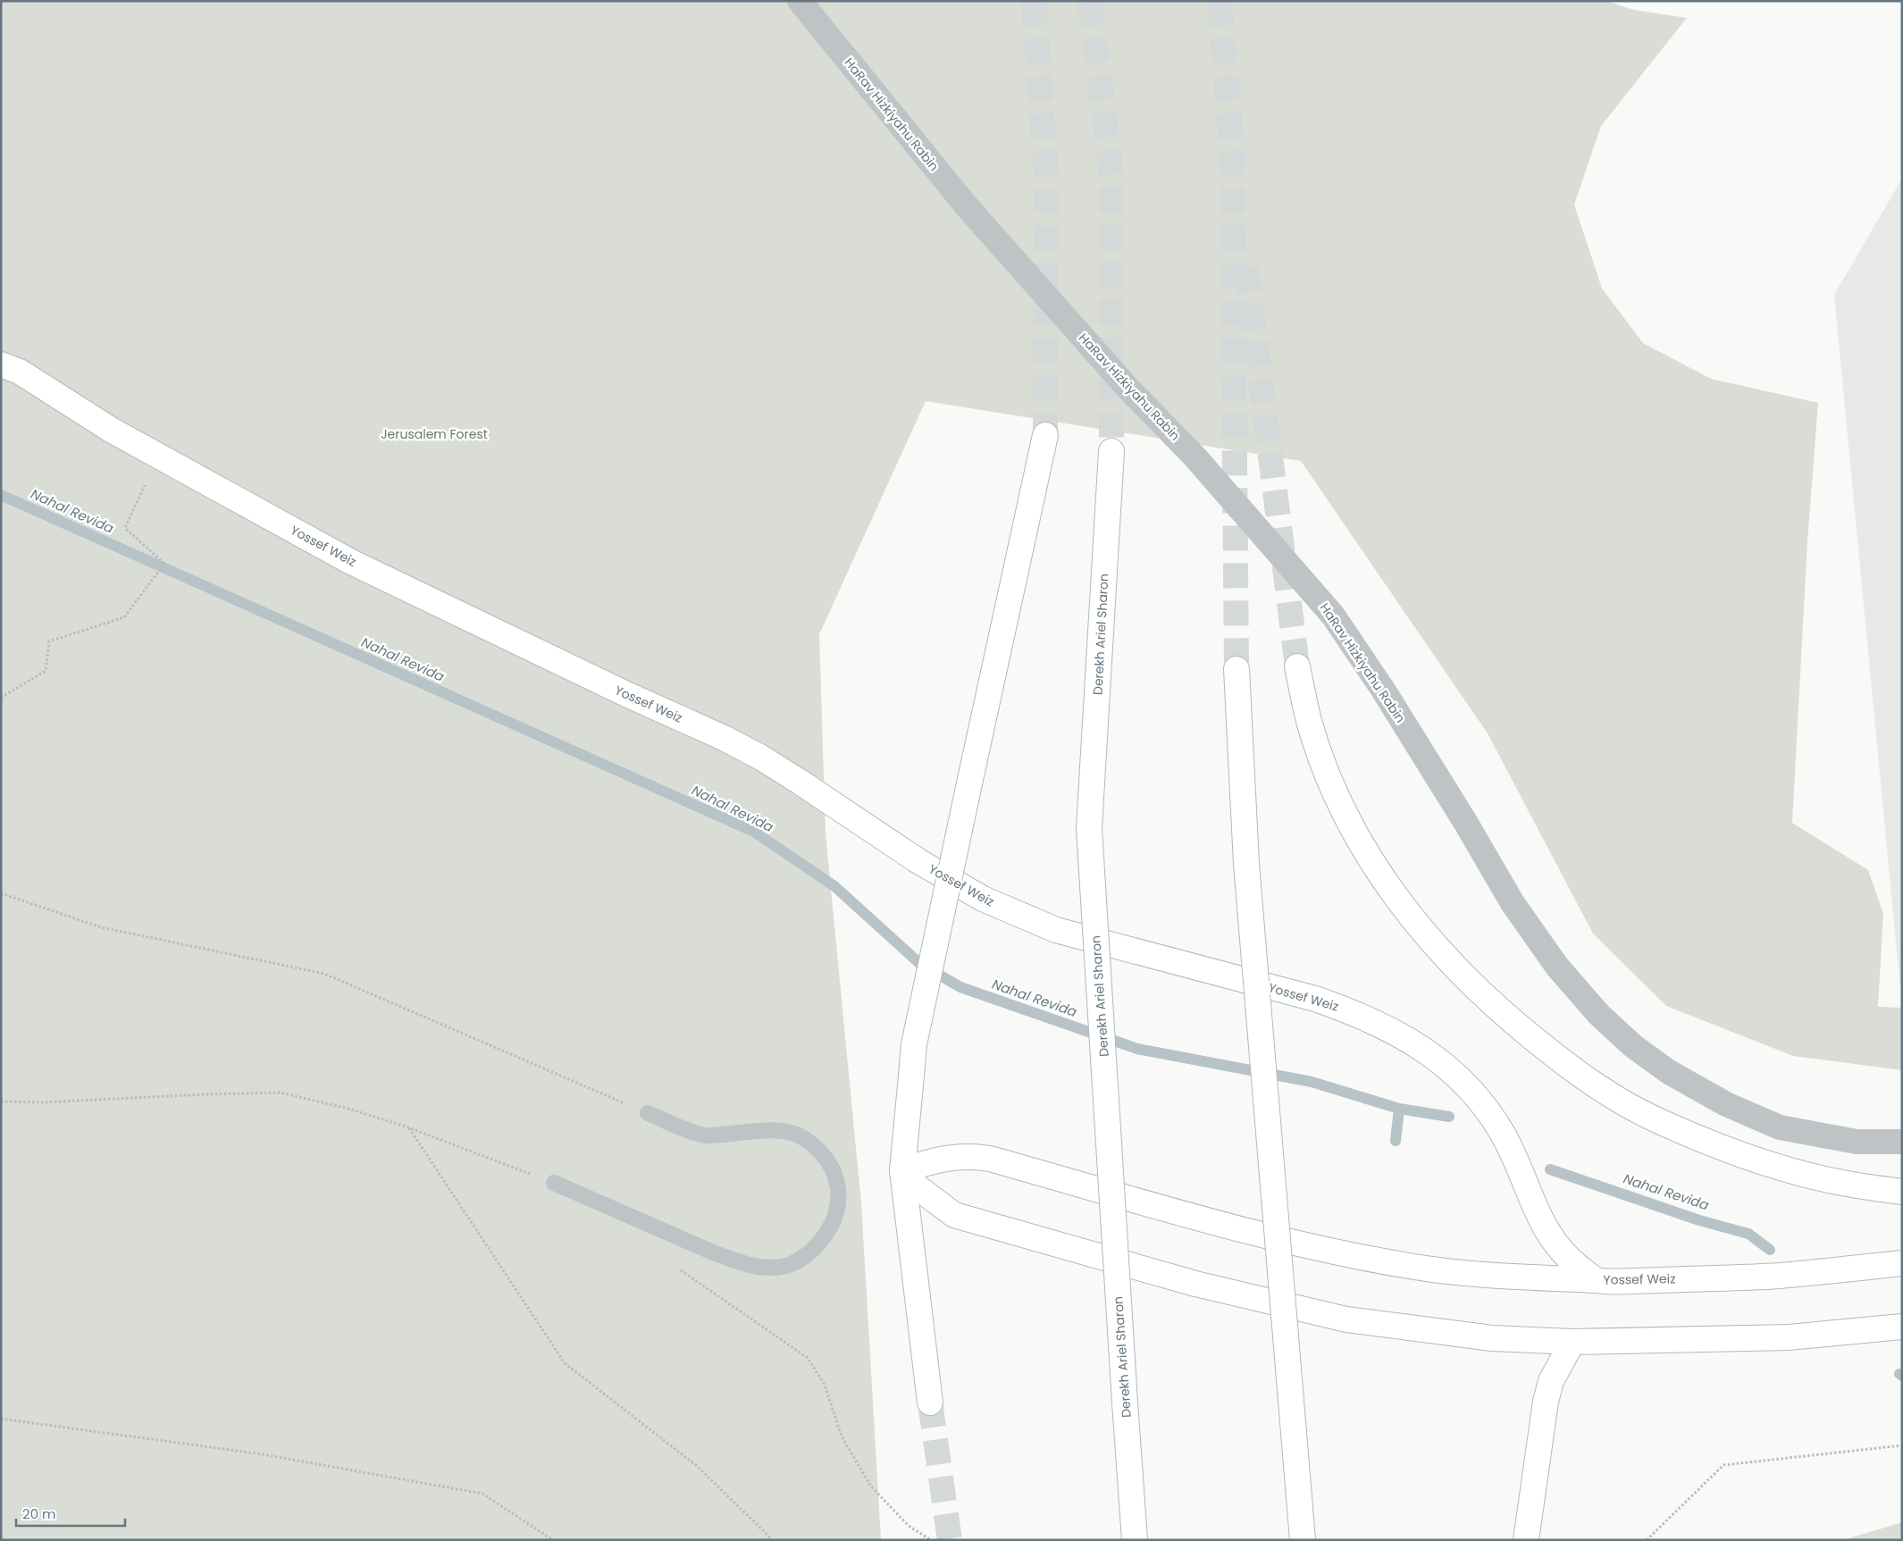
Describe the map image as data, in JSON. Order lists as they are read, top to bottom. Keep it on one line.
{"streets":{"main road":["Yossef Weiz","Derekh Ariel Sharon"],"street":["HaRav Hizkiyahu Rabin"]},"water":["Nahal Revida"],"parks":["Jerusalem Forest"],"scale_bar":"20 m"}
